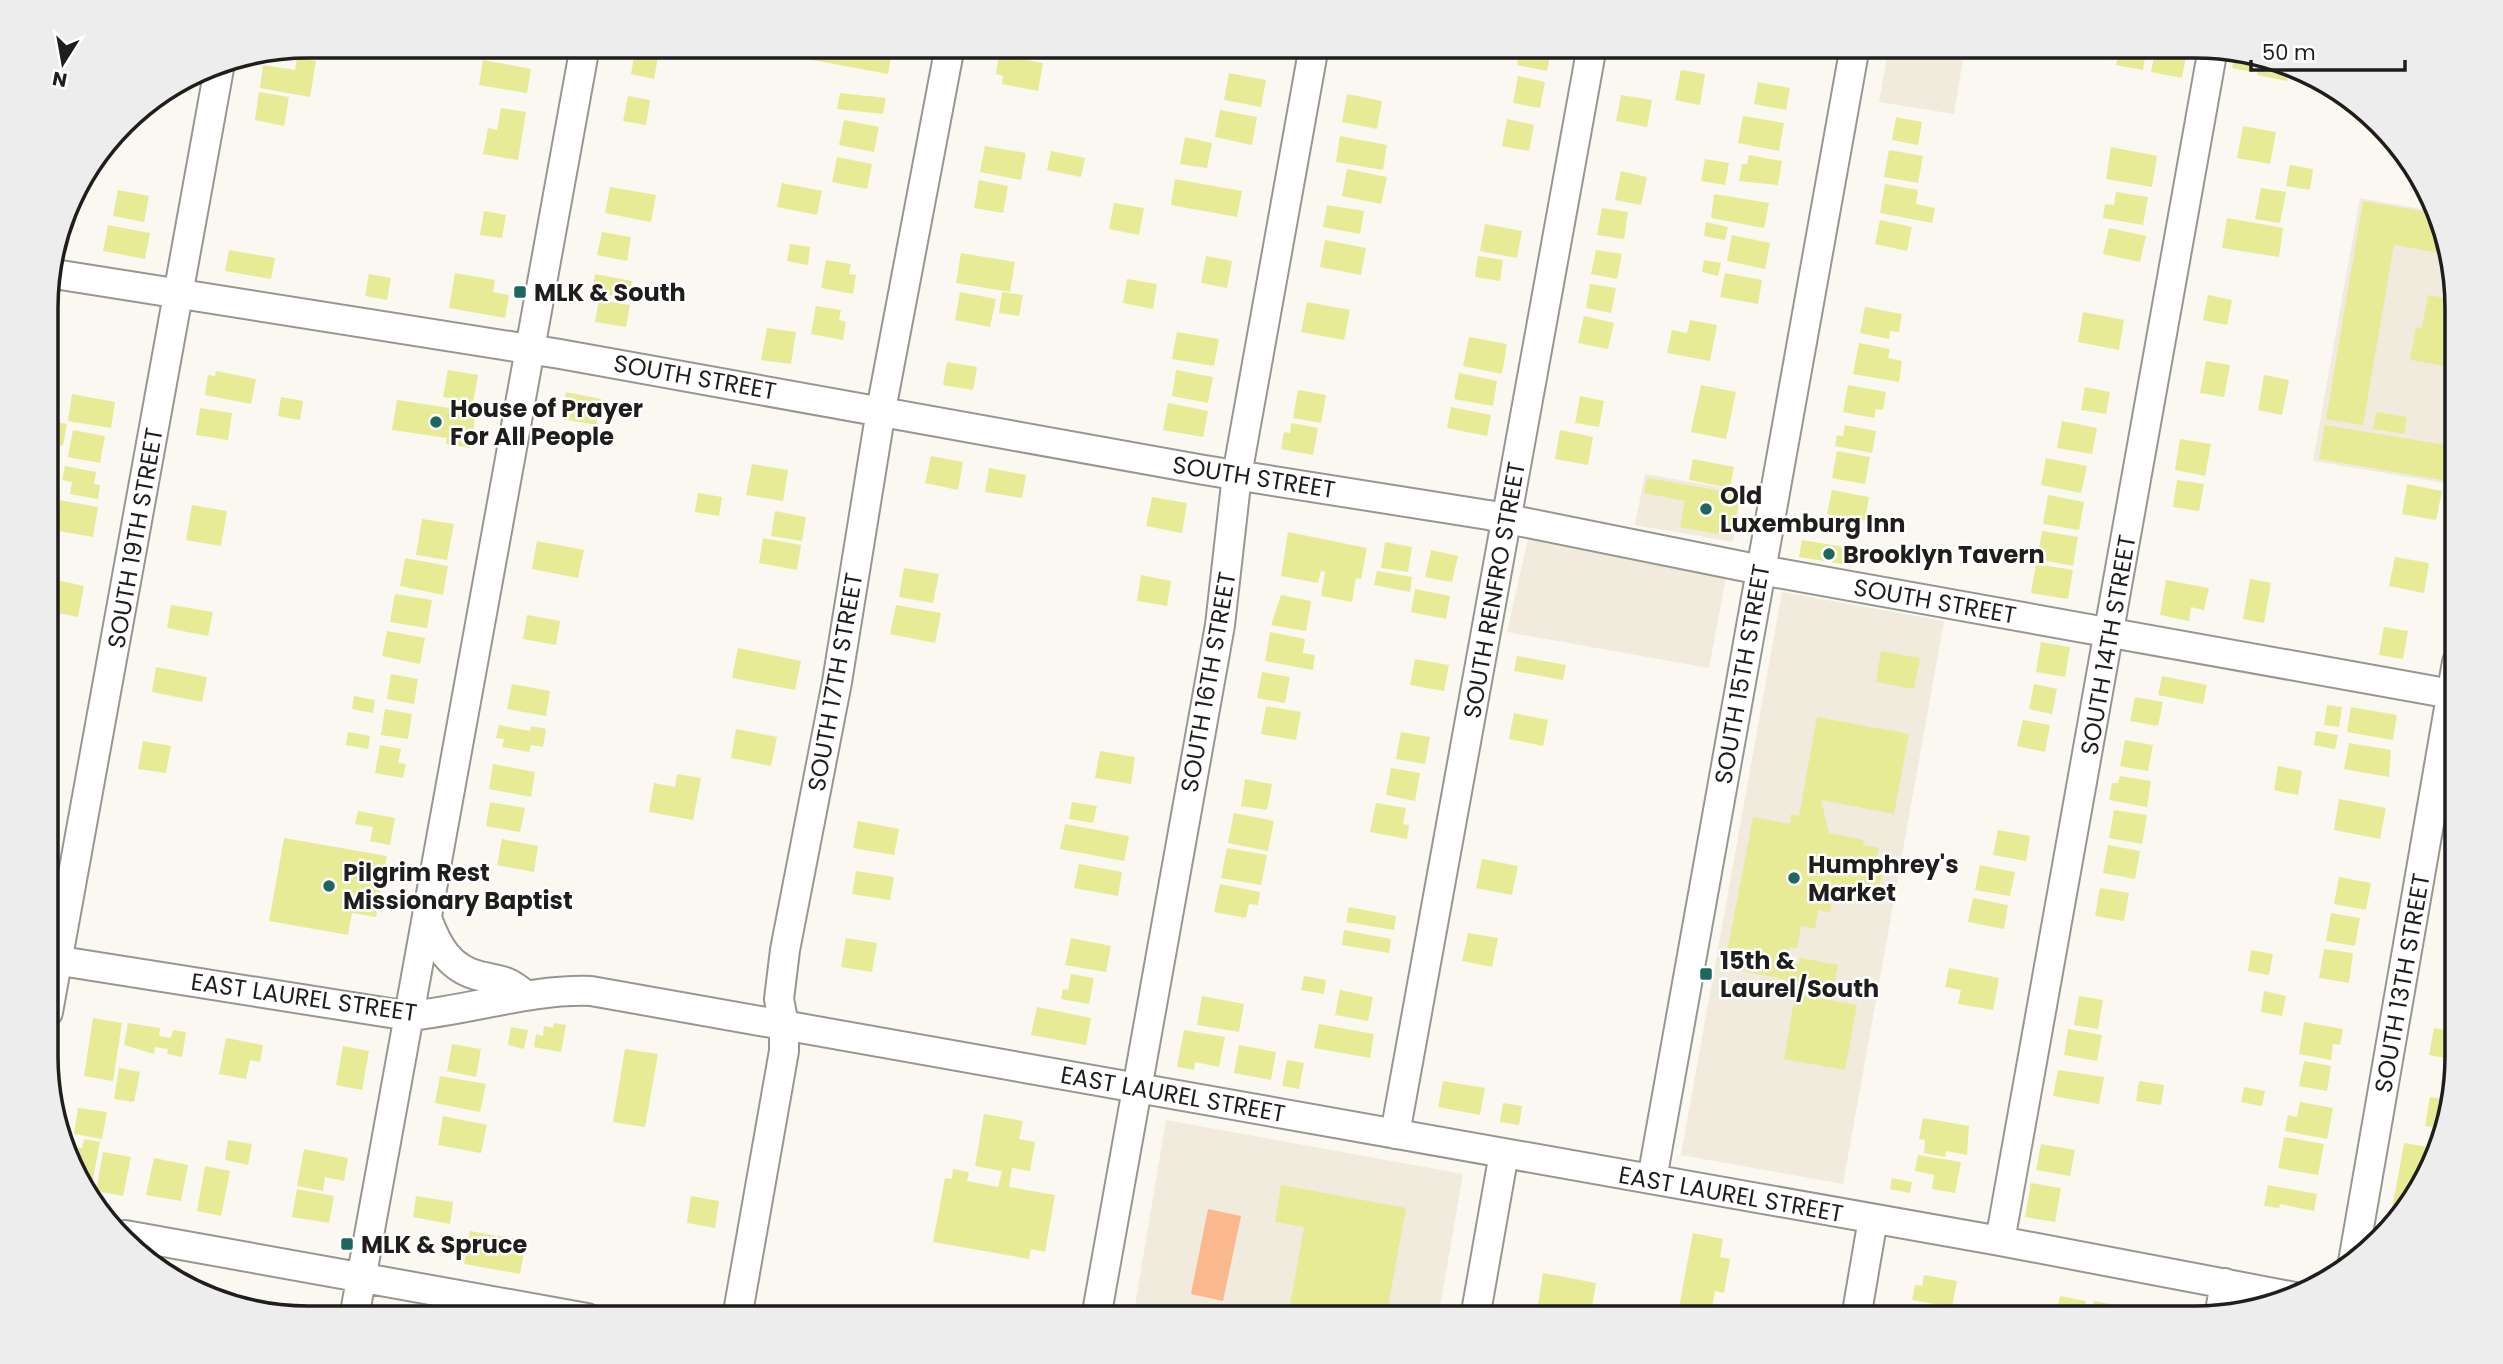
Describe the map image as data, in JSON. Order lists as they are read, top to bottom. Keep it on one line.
{"streets":{"street":["SOUTH STREET","SOUTH 19TH STREET","SOUTH RENFRO STREET","SOUTH 14TH STREET","SOUTH 15TH STREET","SOUTH 17TH STREET","SOUTH 16TH STREET","SOUTH 13TH STREET","EAST LAUREL STREET"]},"crossings":[["SOUTH STREET","SOUTH 19TH STREET"],["SOUTH STREET","SOUTH RENFRO STREET"],["SOUTH STREET","SOUTH 14TH STREET"],["SOUTH STREET","SOUTH 15TH STREET"],["SOUTH STREET","SOUTH 17TH STREET"],["SOUTH STREET","SOUTH 16TH STREET"],["SOUTH RENFRO STREET","EAST LAUREL STREET"],["SOUTH 14TH STREET","EAST LAUREL STREET"],["SOUTH 15TH STREET","EAST LAUREL STREET"],["SOUTH 17TH STREET","EAST LAUREL STREET"],["SOUTH 16TH STREET","EAST LAUREL STREET"]],"places":{"transit":["MLK & South","15th & Laurel/South","MLK & Spruce"],"other":["House of Prayer For All People","Old Luxemburg Inn","Brooklyn Tavern","Humphrey's Market","Pilgrim Rest Missionary Baptist"]},"scale_bar":"50 m","north":"bottom"}
